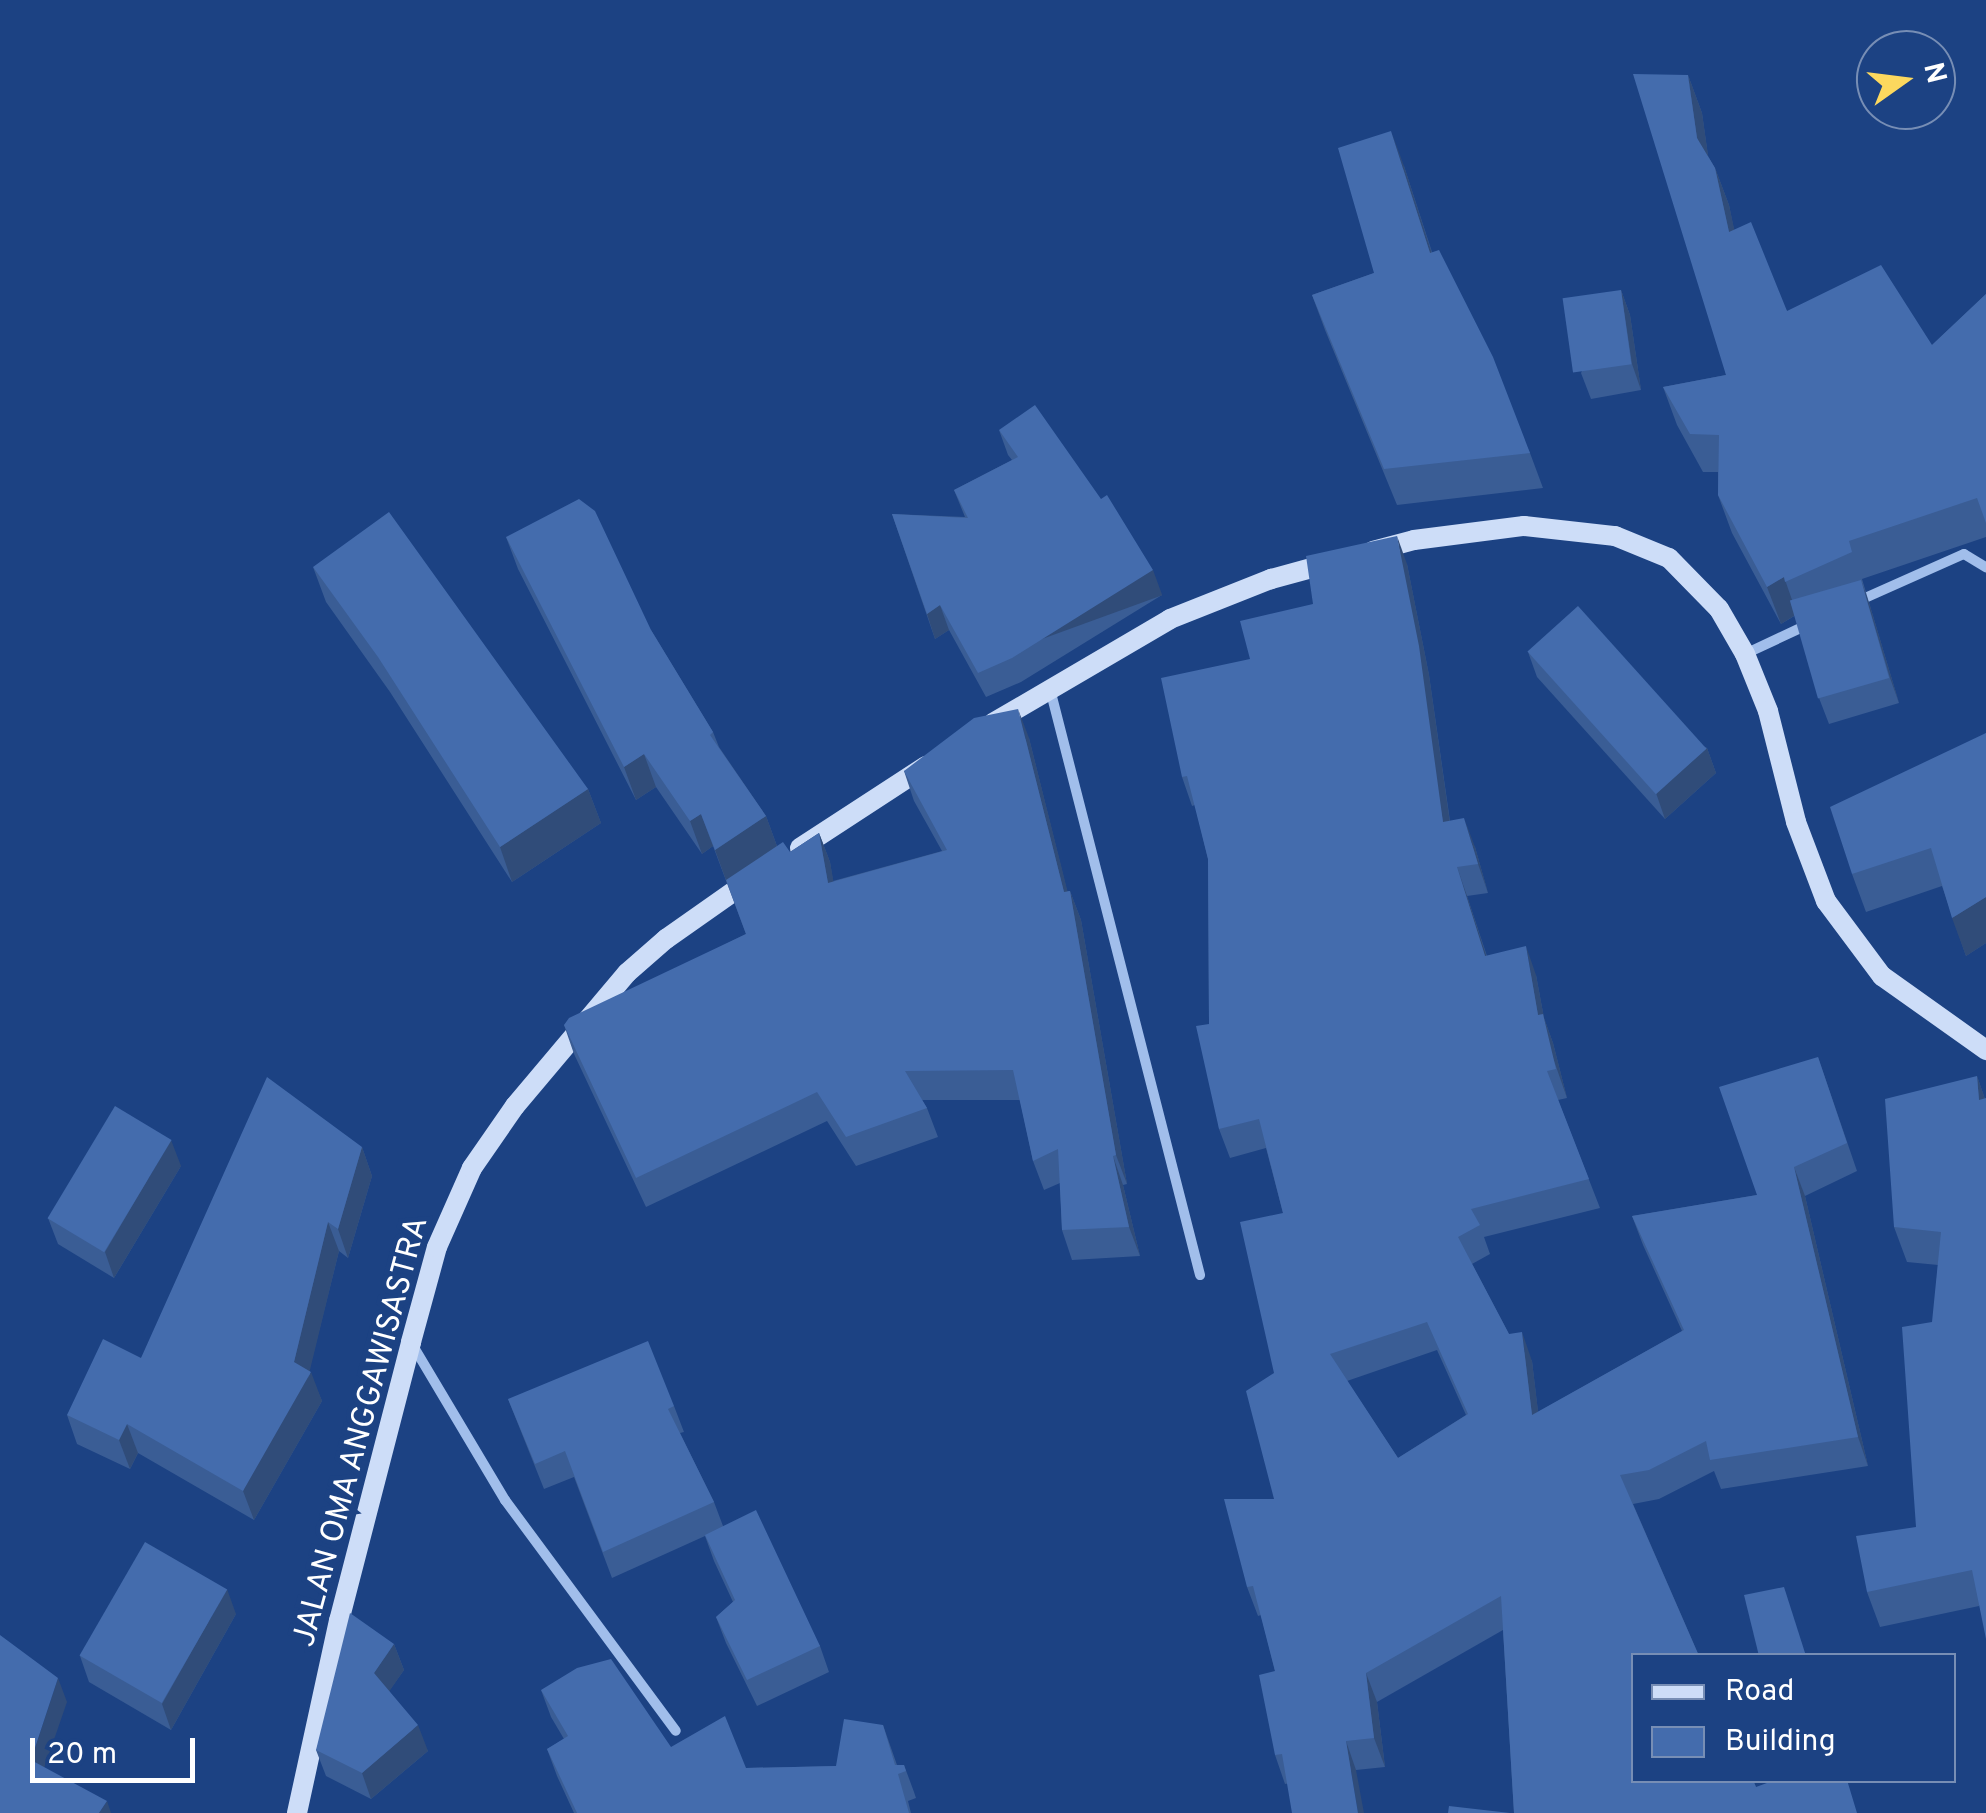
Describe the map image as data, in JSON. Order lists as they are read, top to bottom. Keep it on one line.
{"streets":{"main road":["JALAN OMA ANGGAWISASTRA"]},"legend":["Road","Building"],"scale_bar":"20 m","north":"right"}
